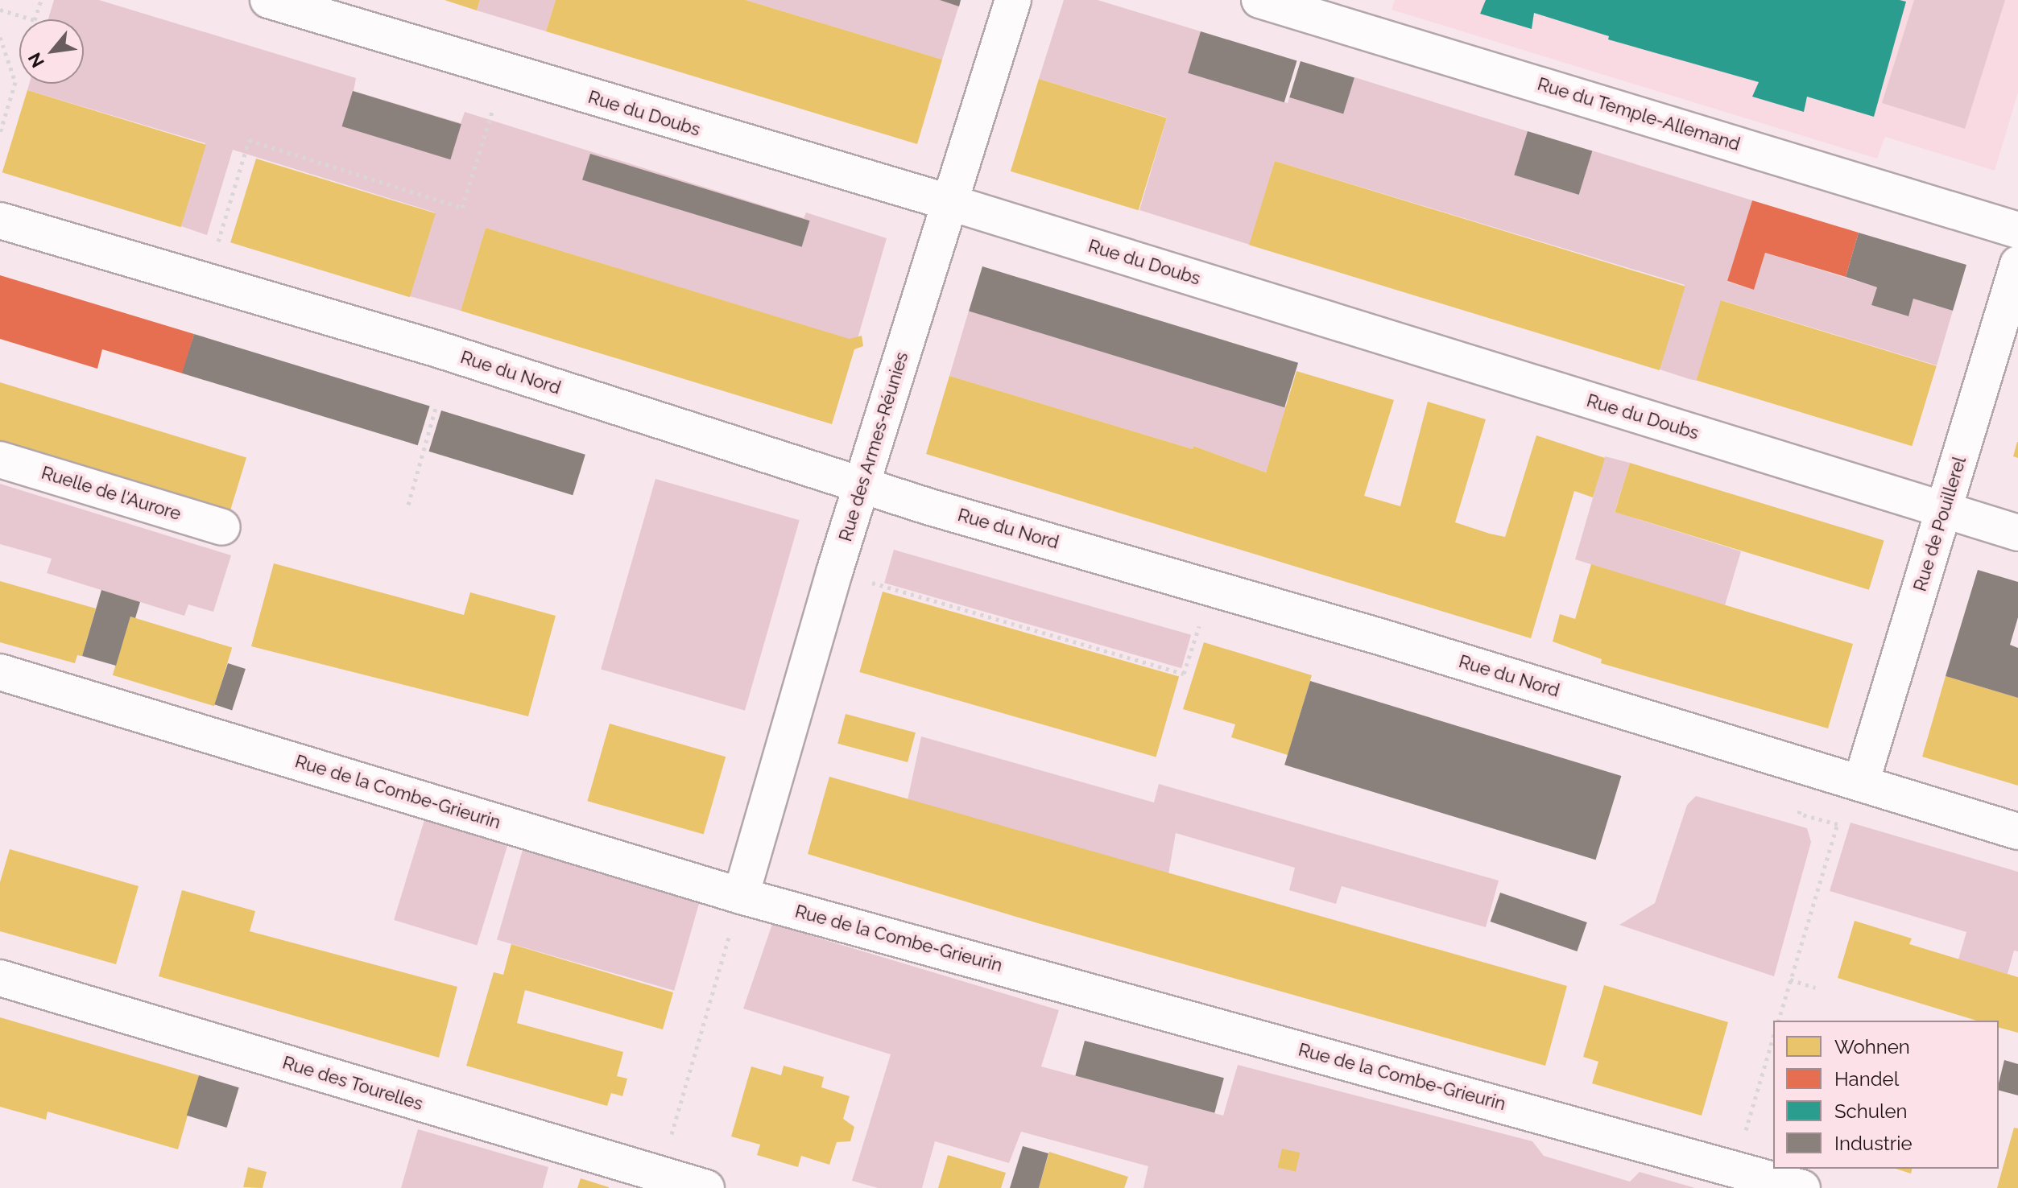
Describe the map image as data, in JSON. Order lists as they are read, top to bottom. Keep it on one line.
{"streets":{"street":["Rue du Doubs","Rue du Temple-Allemand","Rue du Nord","Rue des Armes-Réunies","Ruelle de l'Aurore","Rue de Pouillerel","Rue de la Combe-Grieurin","Rue des Tourelles"]},"crossings":[["Rue du Doubs","Rue des Armes-Réunies"],["Rue du Doubs","Rue de Pouillerel"],["Rue du Nord","Rue des Armes-Réunies"],["Rue du Nord","Rue de Pouillerel"],["Rue des Armes-Réunies","Rue de la Combe-Grieurin"]],"legend":["Wohnen","Handel","Schulen","Industrie"],"north":"bottom left"}
